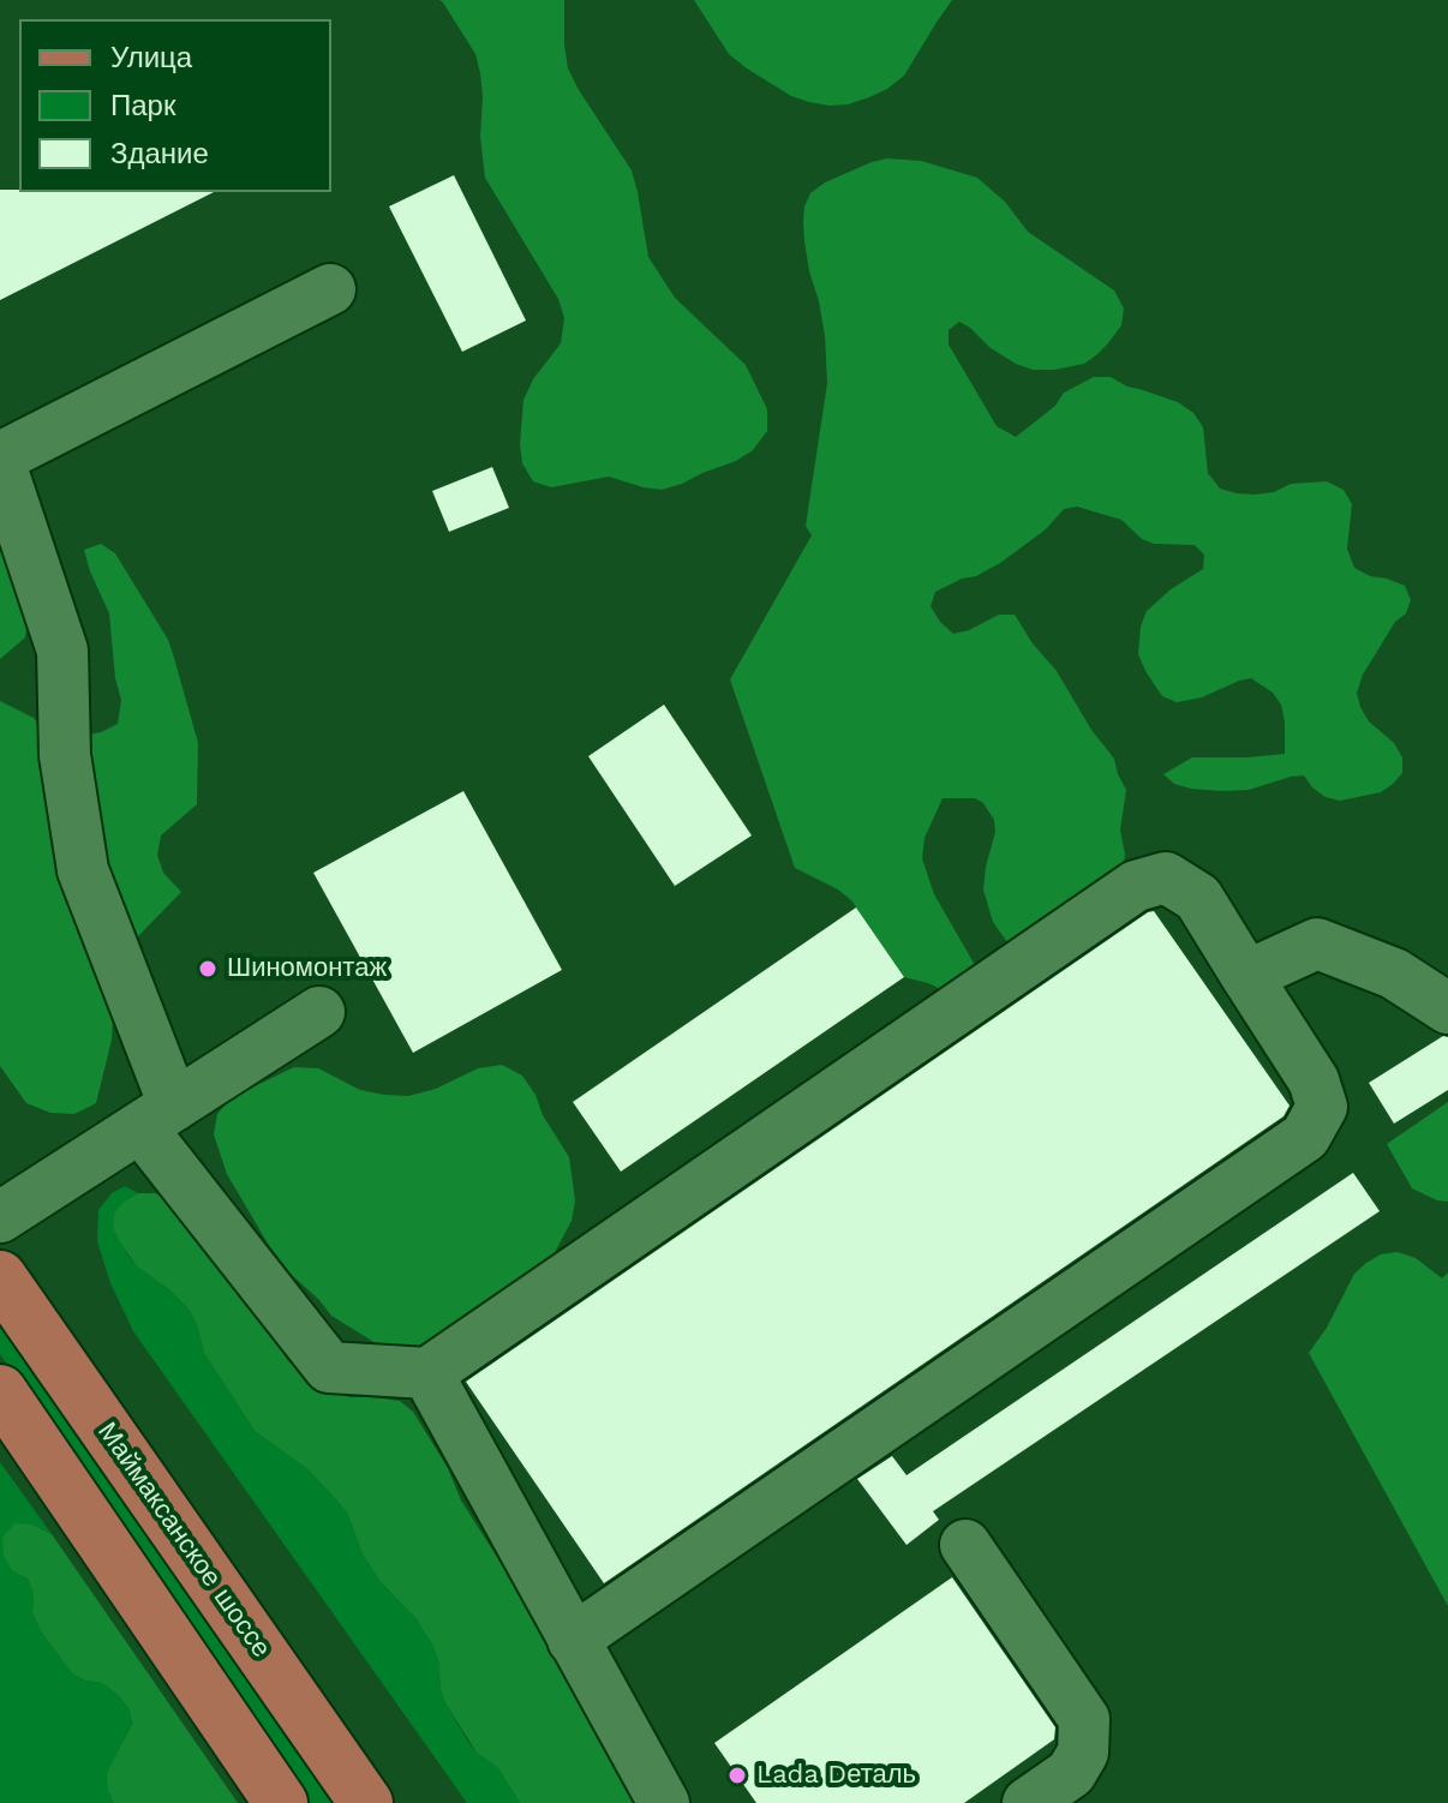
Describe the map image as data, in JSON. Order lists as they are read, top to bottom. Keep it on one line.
{"streets":{"main road":["Маймаксанское шоссе"]},"places":["Шиномонтаж","Lada Dеталь"],"legend":["Улица","Парк","Здание"]}
